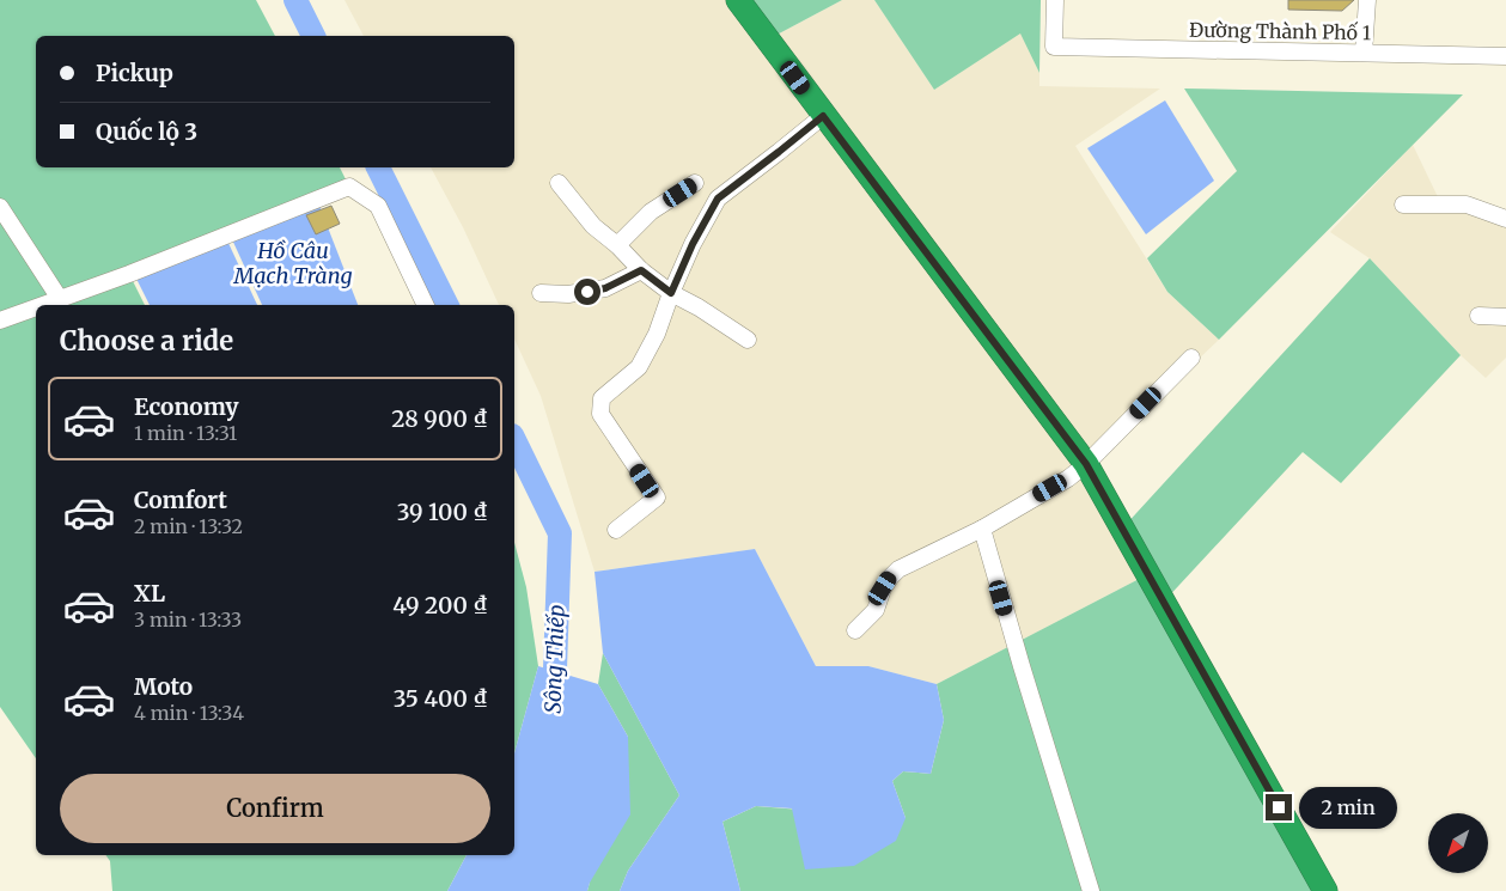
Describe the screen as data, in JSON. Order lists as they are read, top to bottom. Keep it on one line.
{"streets":{"street":["Đường Thành Phố 1"]},"water":["Hồ Câu Mạch Tràng","Sông Thiếp"],"north":"bottom left","page":{"banner":["Pickup","Quốc lộ 3"],"heading":"Choose a ride","list":[{"name":"Economy","note":"1 min · 13:31","value":"28 900 ₫"},{"name":"Comfort","note":"2 min · 13:32","value":"39 100 ₫"},{"name":"XL","note":"3 min · 13:33","value":"49 200 ₫"},{"name":"Moto","note":"4 min · 13:34","value":"35 400 ₫"}],"buttons":"Confirm","bubble":"2 min"}}
